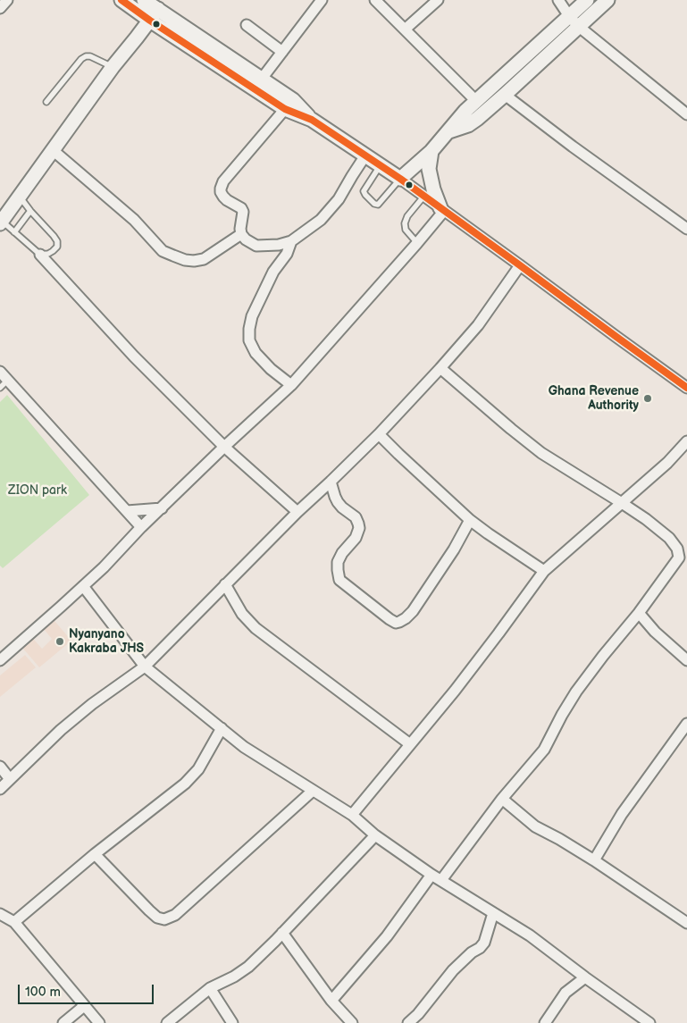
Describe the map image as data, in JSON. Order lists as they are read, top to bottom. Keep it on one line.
{"parks":["ZION park"],"places":["Ghana Revenue Authority","Nyanyano Kakraba JHS"],"scale_bar":"100 m"}
